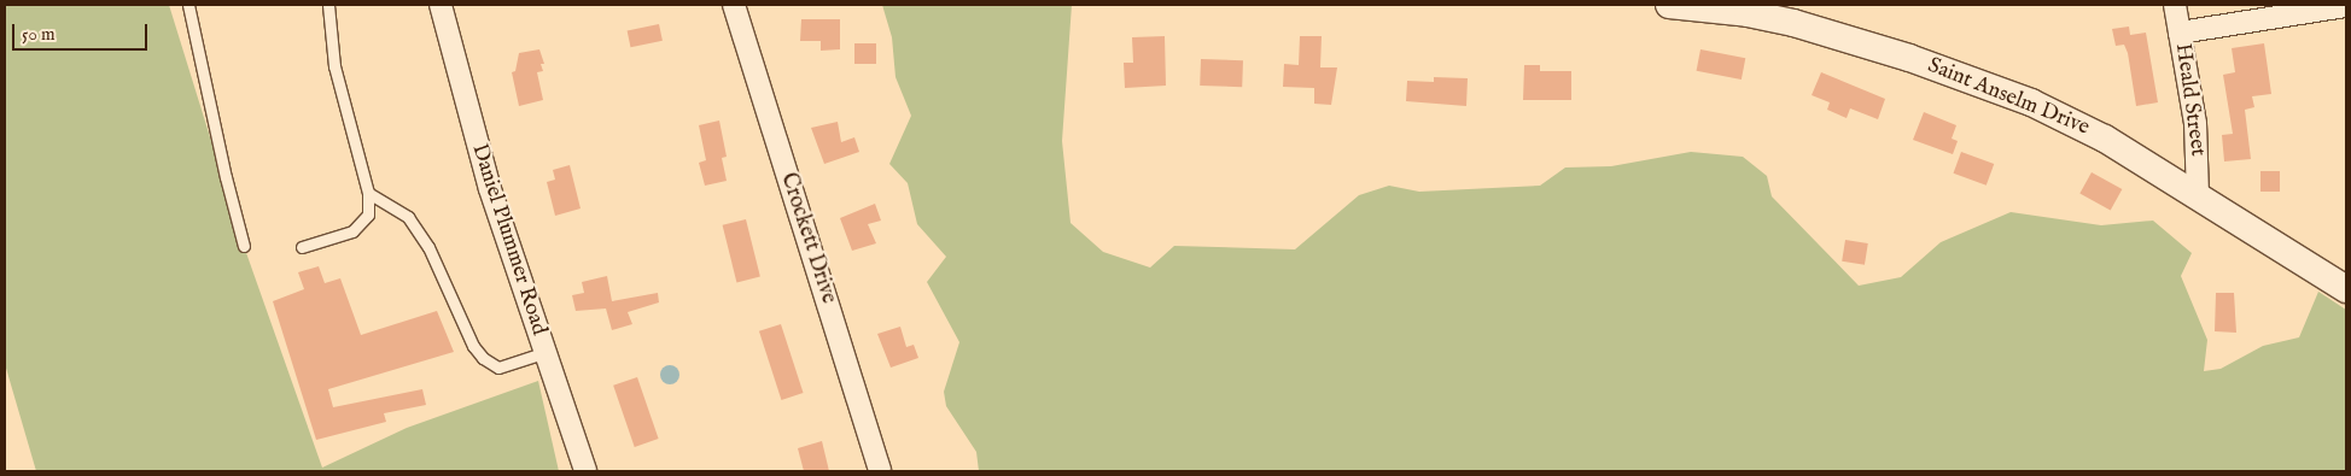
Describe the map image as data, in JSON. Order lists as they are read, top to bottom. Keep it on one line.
{"streets":{"street":["Saint Anselm Drive","Heald Street","Crockett Drive","Daniel Plummer Road"]},"crossings":[["Saint Anselm Drive","Heald Street"]],"scale_bar":"50 m"}
